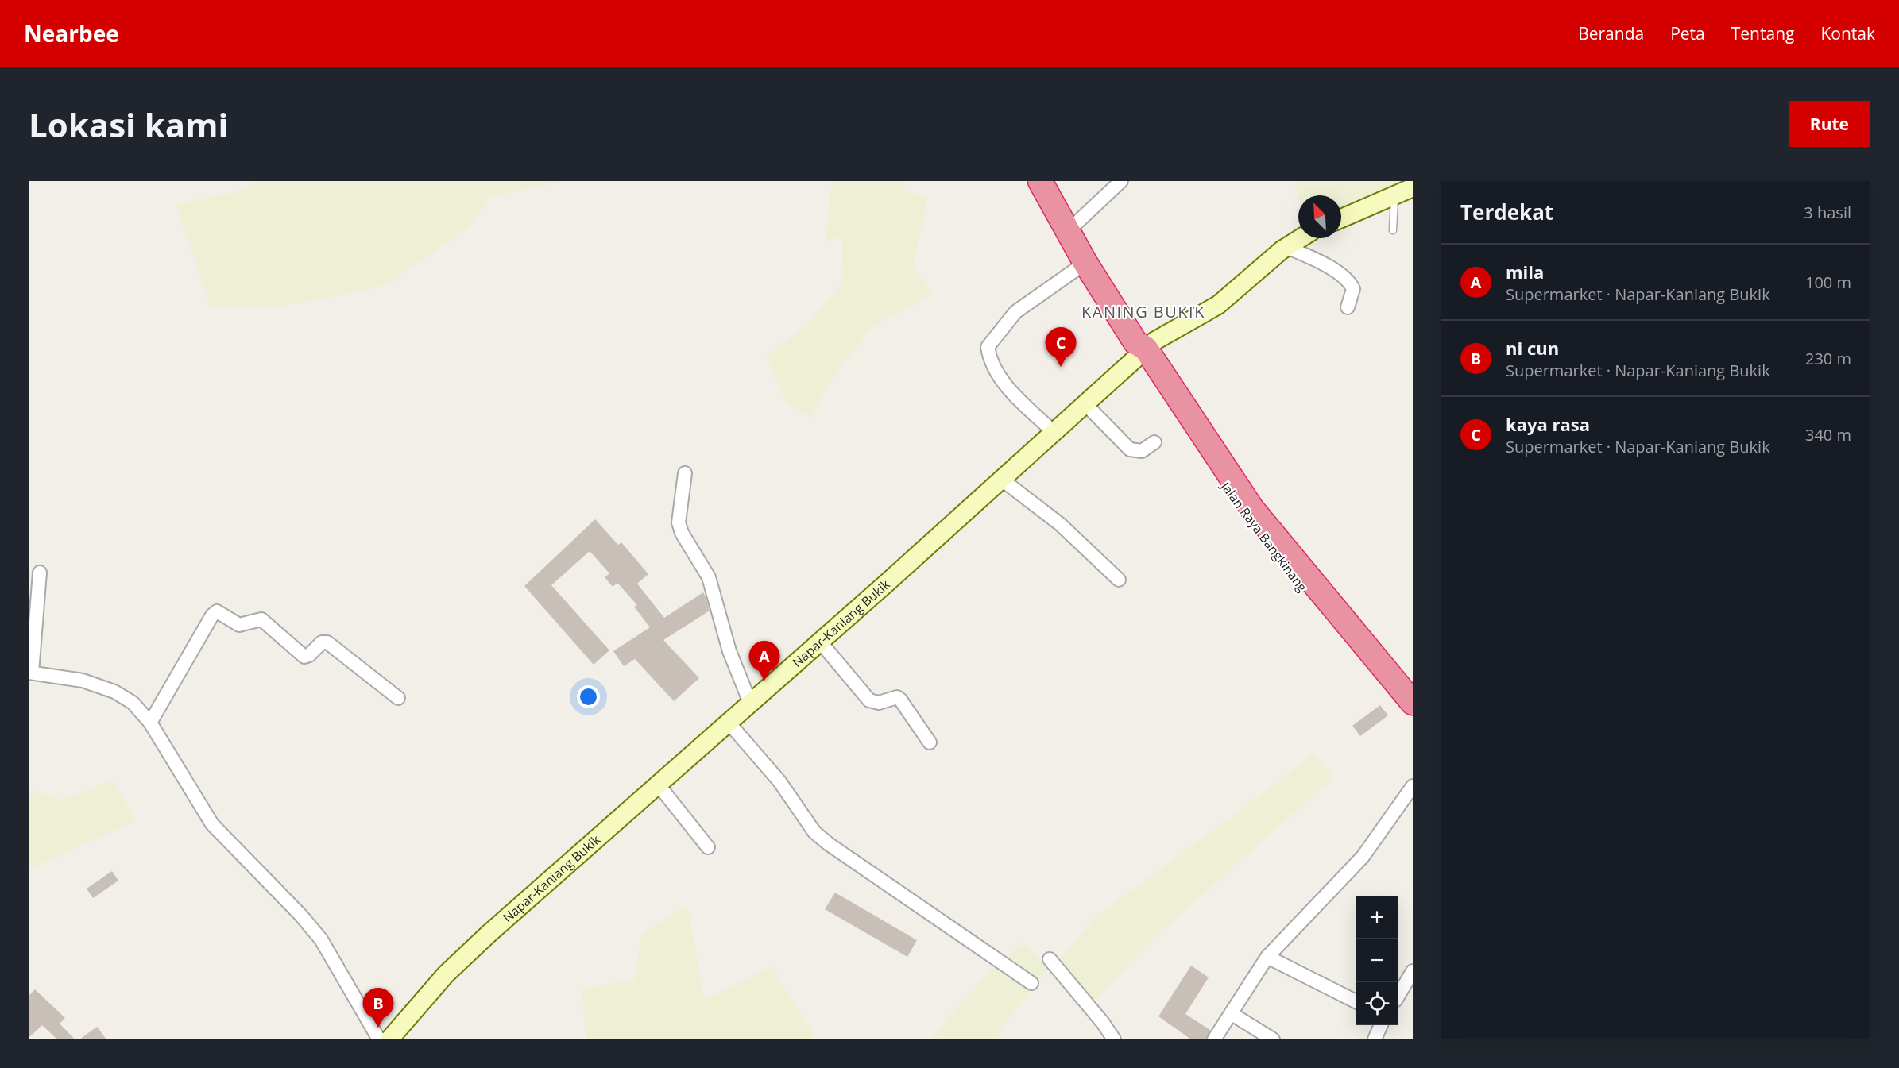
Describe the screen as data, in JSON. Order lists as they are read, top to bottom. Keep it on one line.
{"streets":{"highway":["Jalan Raya Bangkinang"],"street":["Napar-Kaniang Bukik"]},"crossings":[["Jalan Raya Bangkinang","Napar-Kaniang Bukik"]],"districts":["KANING BUKIK"],"north":"top left","page":{"header":"Nearbee","nav":["Beranda","Peta","Tentang","Kontak"],"buttons":"Rute","title":"Lokasi kami","heading":["Terdekat","3 hasil"],"list":[{"mark":"A","name":"mila","note":"Supermarket · Napar-Kaniang Bukik","value":"100 m"},{"mark":"B","name":"ni cun","note":"Supermarket · Napar-Kaniang Bukik","value":"230 m"},{"mark":"C","name":"kaya rasa","note":"Supermarket · Napar-Kaniang Bukik","value":"340 m"}],"pins":["C","A","B"],"map_buttons":["+","−"]}}
